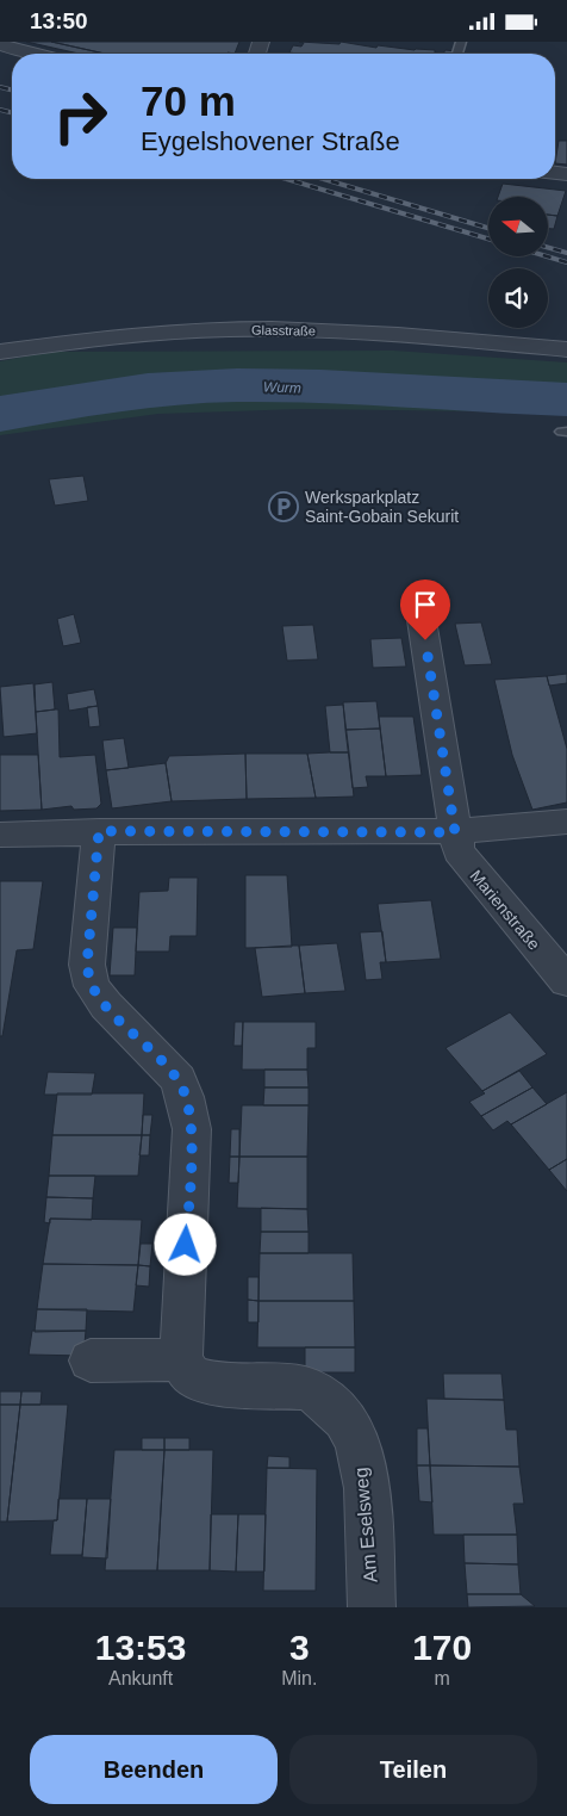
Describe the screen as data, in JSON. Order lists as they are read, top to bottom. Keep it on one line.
{"streets":{"street":["Glasstraße","Marienstraße","Am Eselsweg"]},"water":["Wurm"],"places":{"parking":["Werksparkplatz Saint-Gobain Sekurit"]},"north":"left","page":{"status":"13:50","turn":["70 m","Eygelshovener Straße"],"eta":["13:53","Ankunft","3","Min.","170","m"],"buttons":["Beenden","Teilen"]}}
